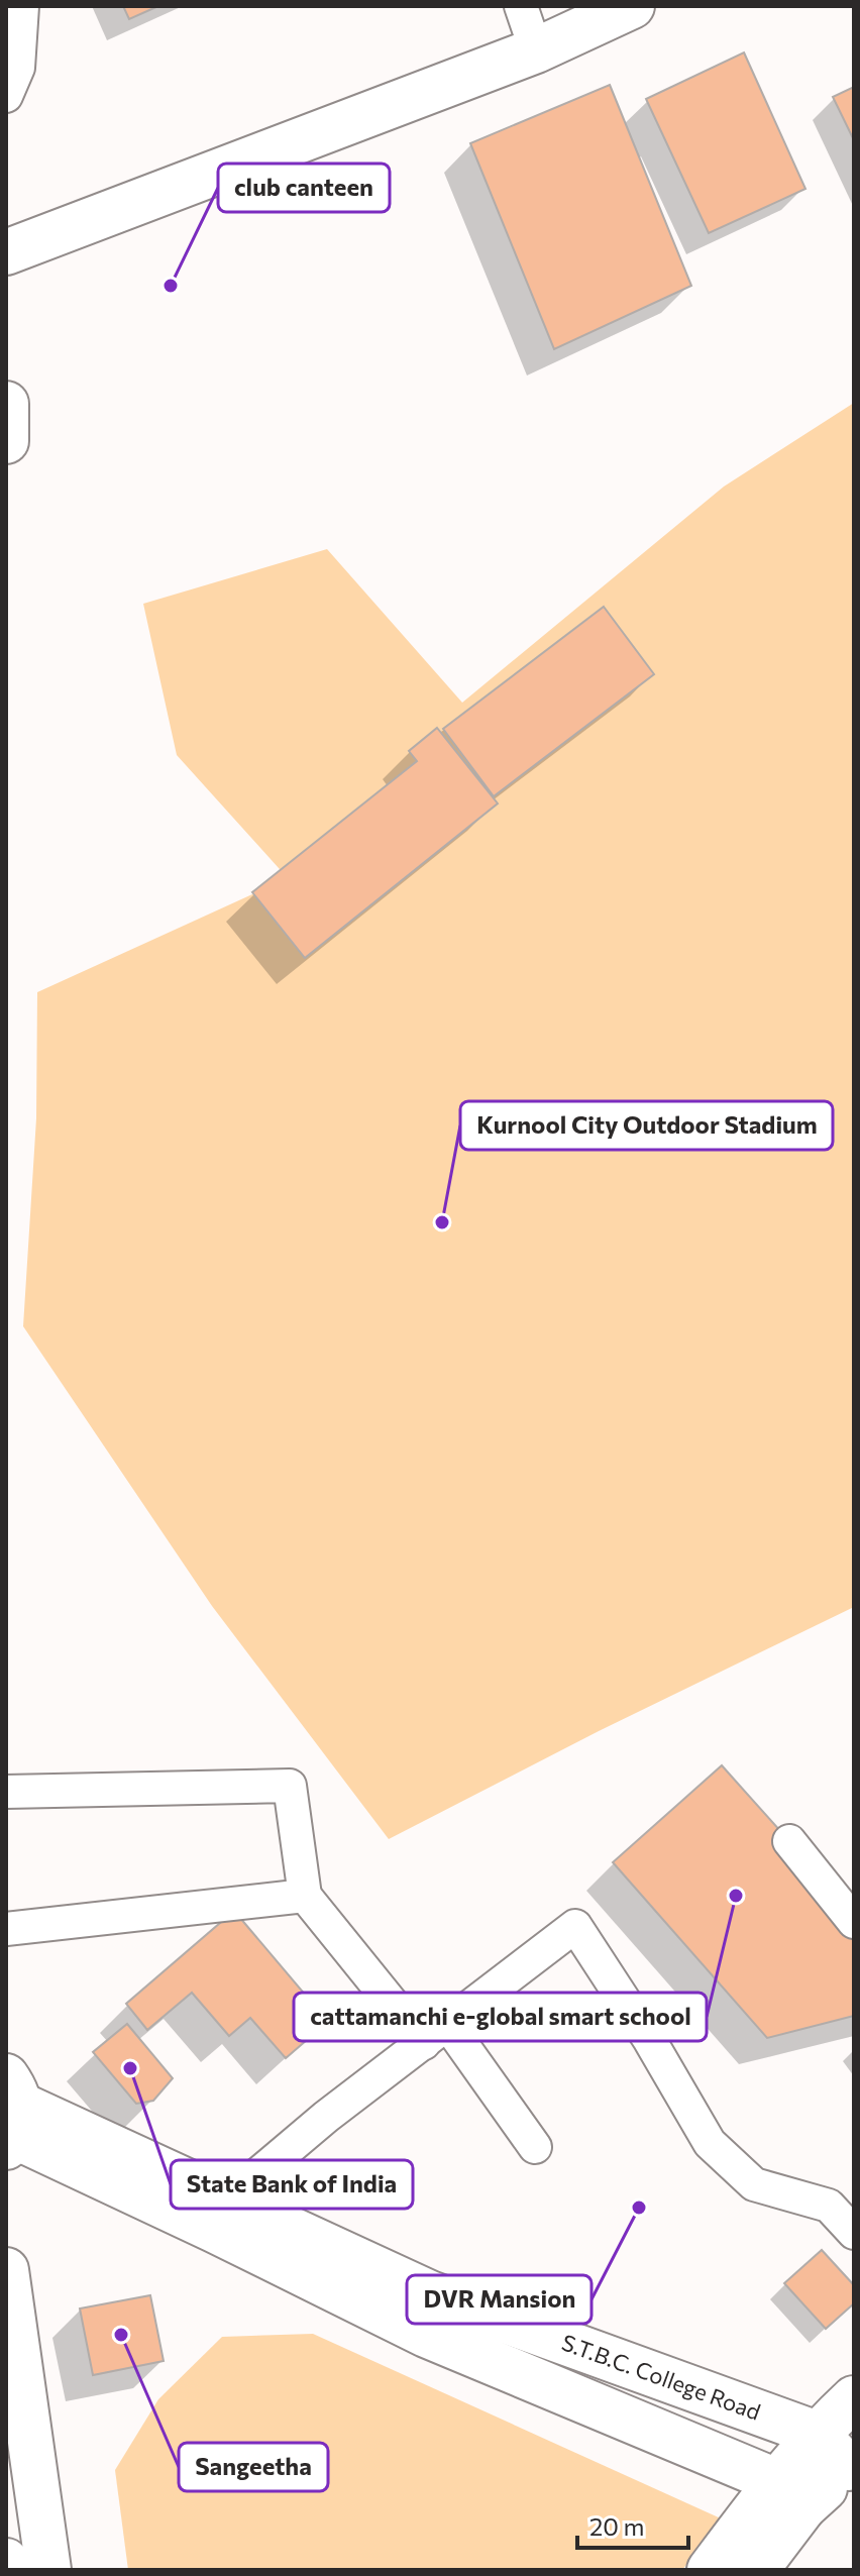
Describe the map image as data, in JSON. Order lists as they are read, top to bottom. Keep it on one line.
{"streets":{"street":["S.T.B.C. College Road"]},"places":["club canteen","Kurnool City Outdoor Stadium","cattamanchi e-global smart school","State Bank of India","DVR Mansion","Sangeetha"],"scale_bar":"20 m"}
